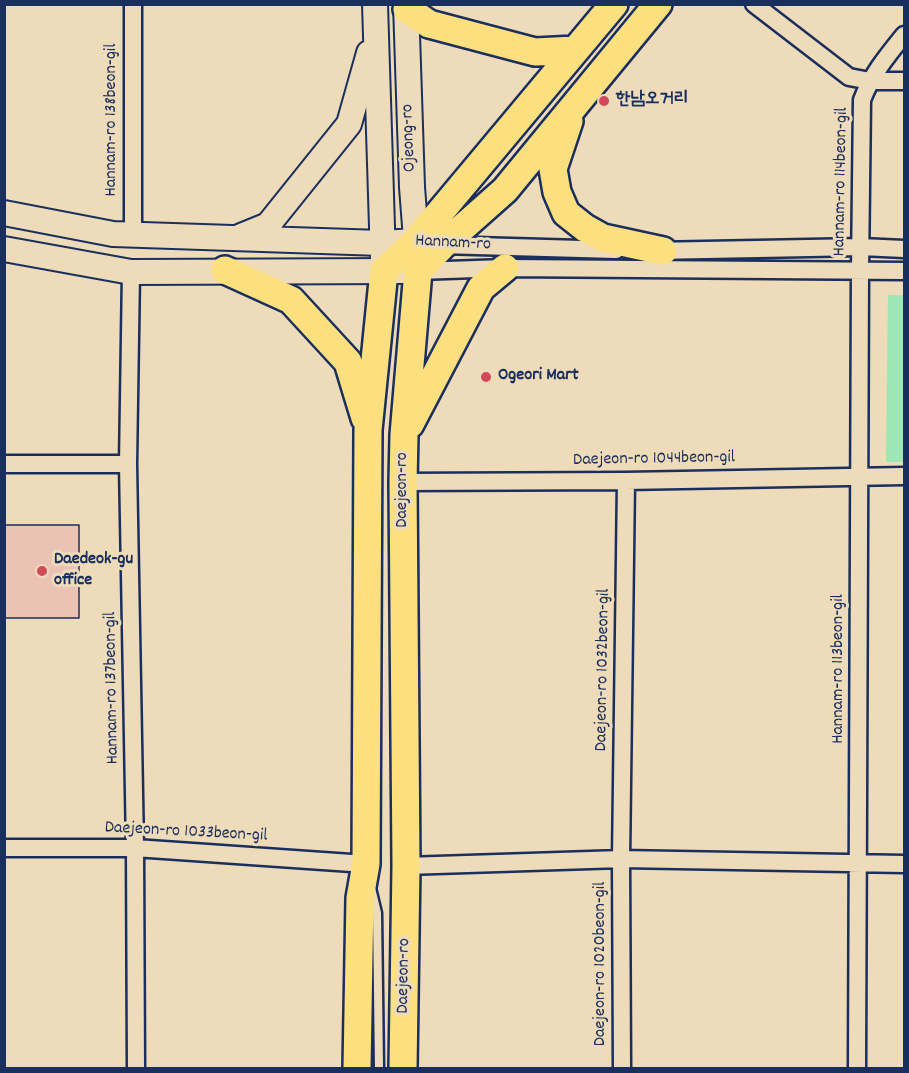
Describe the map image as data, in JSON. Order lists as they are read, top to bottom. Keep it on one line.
{"streets":{"main road":["Ojeong-ro","Hannam-ro","Daejeon-ro"],"street":["Hannam-ro 138beon-gil","Hannam-ro 114beon-gil","Daejeon-ro 1044beon-gil","Hannam-ro 113beon-gil","Daejeon-ro 1032beon-gil","Hannam-ro 137beon-gil","Daejeon-ro 1033beon-gil","Daejeon-ro 1020beon-gil"]},"crossings":[["Hannam-ro 138beon-gil","Hannam-ro"],["Ojeong-ro","Hannam-ro"],["Ojeong-ro","Daejeon-ro"],["Hannam-ro 114beon-gil","Hannam-ro"],["Hannam-ro 114beon-gil","Hannam-ro 113beon-gil"],["Hannam-ro","Daejeon-ro"],["Hannam-ro","Hannam-ro 113beon-gil"],["Hannam-ro","Hannam-ro 137beon-gil"],["Daejeon-ro 1044beon-gil","Daejeon-ro"],["Daejeon-ro 1044beon-gil","Hannam-ro 113beon-gil"],["Daejeon-ro 1044beon-gil","Daejeon-ro 1032beon-gil"],["Daejeon-ro","Daejeon-ro 1033beon-gil"],["Daejeon-ro 1032beon-gil","Daejeon-ro 1020beon-gil"],["Hannam-ro 137beon-gil","Daejeon-ro 1033beon-gil"]],"places":["한남오거리","Ogeori Mart","Daedeok-gu office"]}
